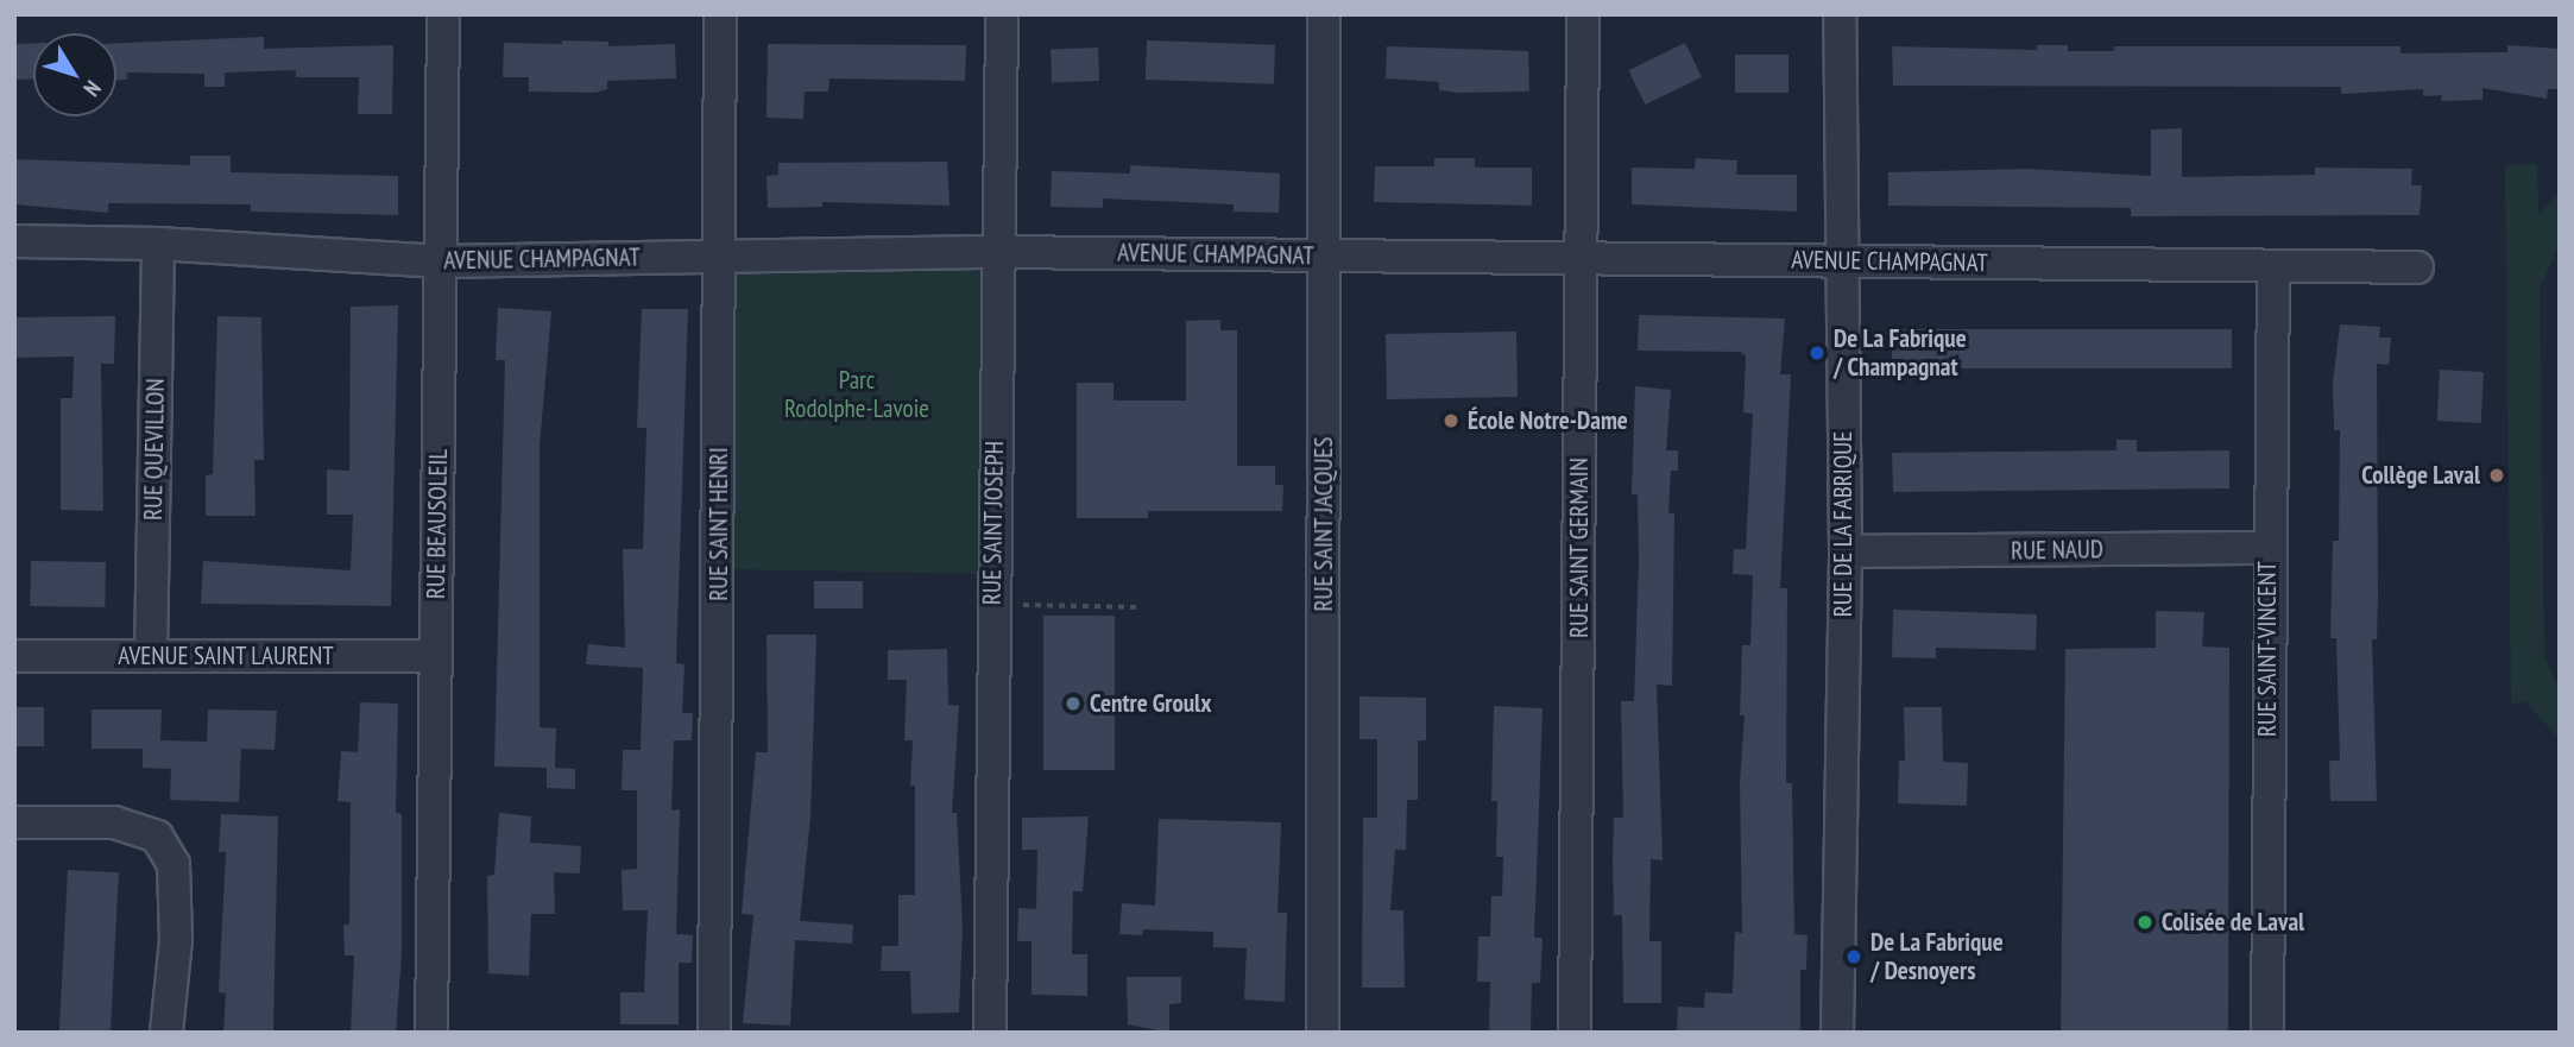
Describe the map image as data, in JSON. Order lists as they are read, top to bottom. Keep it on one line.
{"streets":{"street":["AVENUE CHAMPAGNAT","RUE QUEVILLON","RUE SAINT JOSEPH","RUE BEAUSOLEIL","RUE SAINT HENRI","RUE SAINT JACQUES","RUE DE LA FABRIQUE","RUE SAINT GERMAIN","RUE NAUD","RUE SAINT-VINCENT","AVENUE SAINT LAURENT"]},"crossings":[["AVENUE CHAMPAGNAT","RUE QUEVILLON"],["AVENUE CHAMPAGNAT","RUE SAINT JOSEPH"],["AVENUE CHAMPAGNAT","RUE BEAUSOLEIL"],["AVENUE CHAMPAGNAT","RUE SAINT HENRI"],["AVENUE CHAMPAGNAT","RUE SAINT JACQUES"],["AVENUE CHAMPAGNAT","RUE DE LA FABRIQUE"],["AVENUE CHAMPAGNAT","RUE SAINT GERMAIN"],["AVENUE CHAMPAGNAT","RUE SAINT-VINCENT"],["RUE QUEVILLON","AVENUE SAINT LAURENT"],["RUE BEAUSOLEIL","AVENUE SAINT LAURENT"],["RUE DE LA FABRIQUE","RUE NAUD"],["RUE NAUD","RUE SAINT-VINCENT"]],"parks":["Parc Rodolphe-Lavoie"],"places":["De La Fabrique / Champagnat","École Notre-Dame","Collège Laval","Centre Groulx","Colisée de Laval","De La Fabrique / Desnoyers"],"north":"bottom right"}
